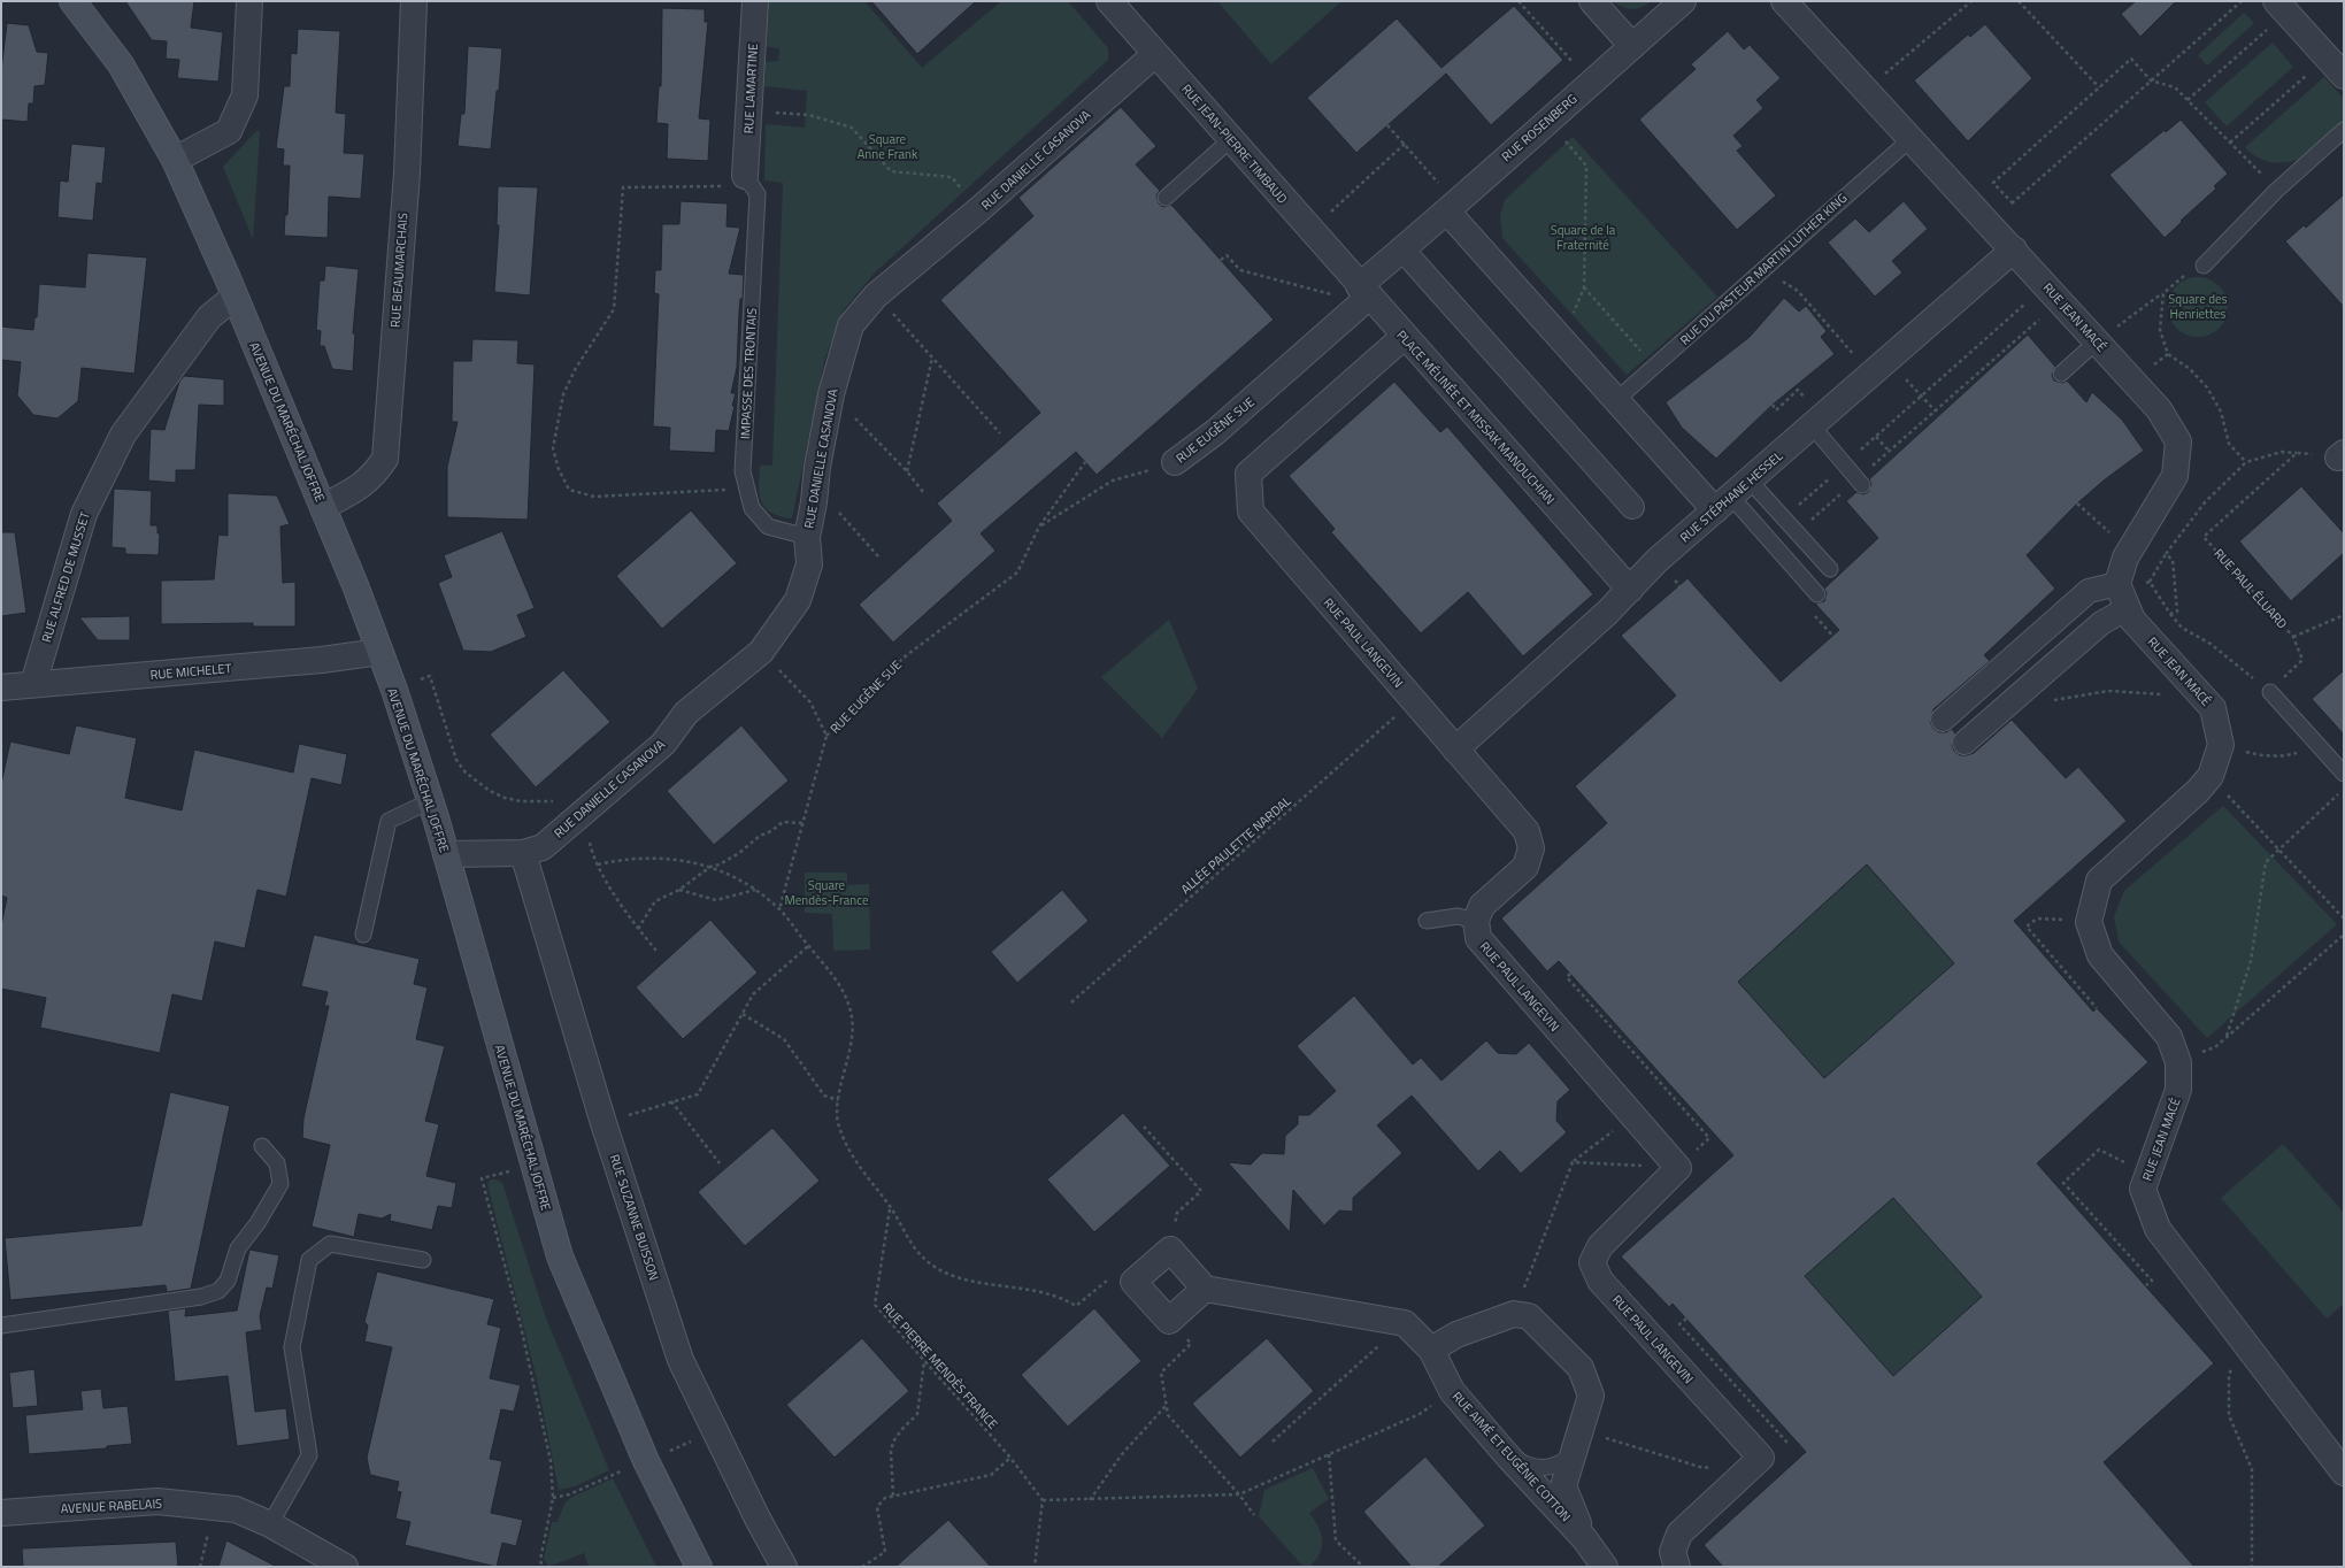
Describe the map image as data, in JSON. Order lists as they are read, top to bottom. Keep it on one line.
{"streets":{"main road":["AVENUE DU MARÉCHAL JOFFRE"],"street":["RUE LAMARTINE","RUE ROSENBERG","RUE JEAN-PIERRE TIMBAUD","RUE DANIELLE CASANOVA","RUE BEAUMARCHAIS","RUE JEAN MACÉ","PLACE MÉLINÉE ET MISSAK MANOUCHIAN","RUE EUGÈNE SUE","RUE STÉPHANE HESSEL","RUE ALFRED DE MUSSET","RUE PAUL LANGEVIN","RUE MICHELET","RUE SUZANNE BUISSON","RUE AIMÉ ET EUGÉNIE COTTON","AVENUE RABELAIS"],"lane":["RUE DU PASTEUR MARTIN LUTHER KING","IMPASSE DES TRONTAIS"],"path":["RUE PAUL ÉLUARD","ALLÉE PAULETTE NARDAL","RUE PIERRE MENDÈS FRANCE"]},"crossings":[["RUE LAMARTINE","IMPASSE DES TRONTAIS"],["RUE JEAN-PIERRE TIMBAUD","RUE DANIELLE CASANOVA"],["RUE JEAN-PIERRE TIMBAUD","PLACE MÉLINÉE ET MISSAK MANOUCHIAN"],["RUE JEAN-PIERRE TIMBAUD","RUE EUGÈNE SUE"],["RUE DANIELLE CASANOVA","IMPASSE DES TRONTAIS"],["RUE DANIELLE CASANOVA","AVENUE DU MARÉCHAL JOFFRE"],["RUE DANIELLE CASANOVA","RUE SUZANNE BUISSON"],["RUE DU PASTEUR MARTIN LUTHER KING","RUE JEAN MACÉ"],["RUE BEAUMARCHAIS","AVENUE DU MARÉCHAL JOFFRE"],["RUE JEAN MACÉ","RUE STÉPHANE HESSEL"],["PLACE MÉLINÉE ET MISSAK MANOUCHIAN","RUE EUGÈNE SUE"],["PLACE MÉLINÉE ET MISSAK MANOUCHIAN","RUE STÉPHANE HESSEL"],["PLACE MÉLINÉE ET MISSAK MANOUCHIAN","RUE PAUL LANGEVIN"],["AVENUE DU MARÉCHAL JOFFRE","RUE ALFRED DE MUSSET"],["AVENUE DU MARÉCHAL JOFFRE","RUE MICHELET"],["RUE STÉPHANE HESSEL","RUE PAUL LANGEVIN"],["RUE ALFRED DE MUSSET","RUE MICHELET"],["RUE PAUL LANGEVIN","ALLÉE PAULETTE NARDAL"]],"parks":["Square Anne Frank","Square de la Fraternité","Square des Henriettes","Square Mendès-France"]}
